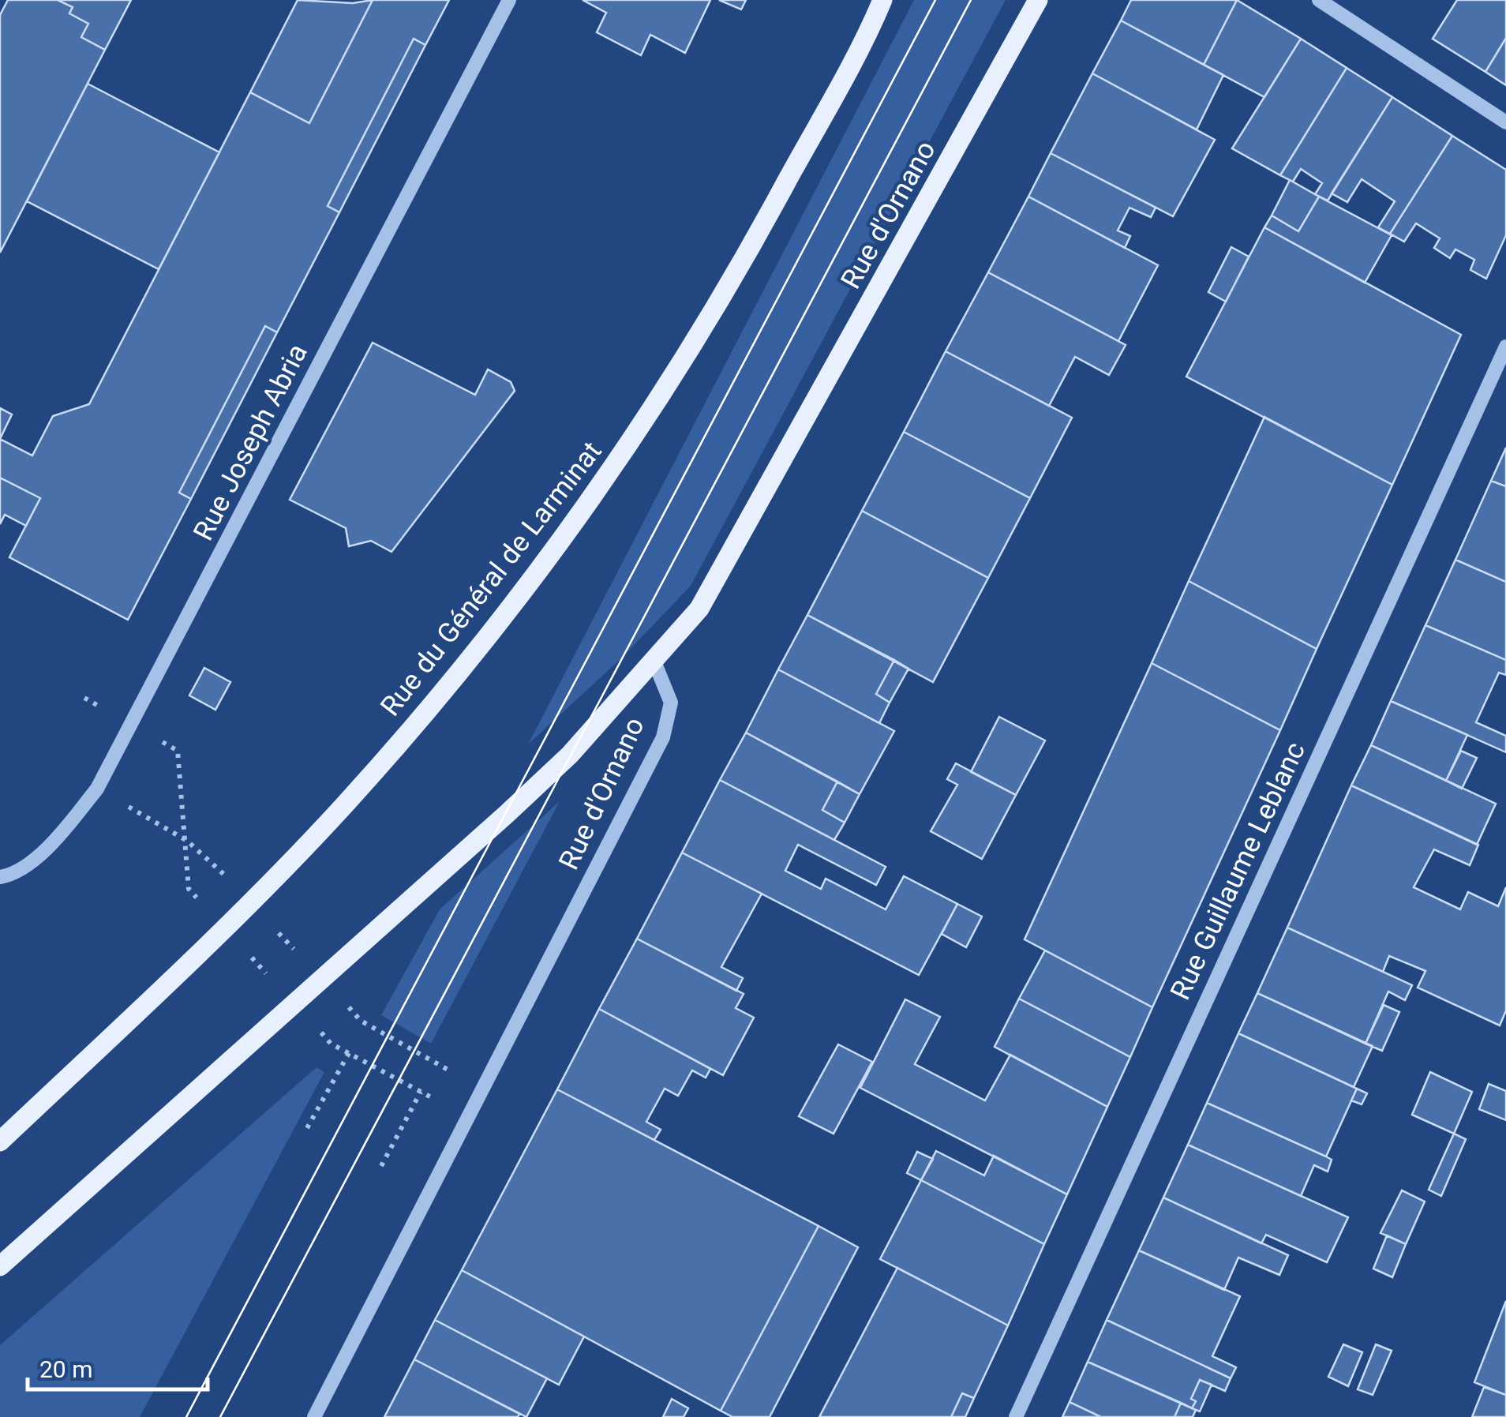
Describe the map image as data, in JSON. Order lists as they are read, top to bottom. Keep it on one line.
{"streets":{"main road":["Rue d'Ornano","Rue du Général de Larminat"],"street":["Rue Joseph Abria","Rue Guillaume Leblanc"]},"scale_bar":"20 m"}
